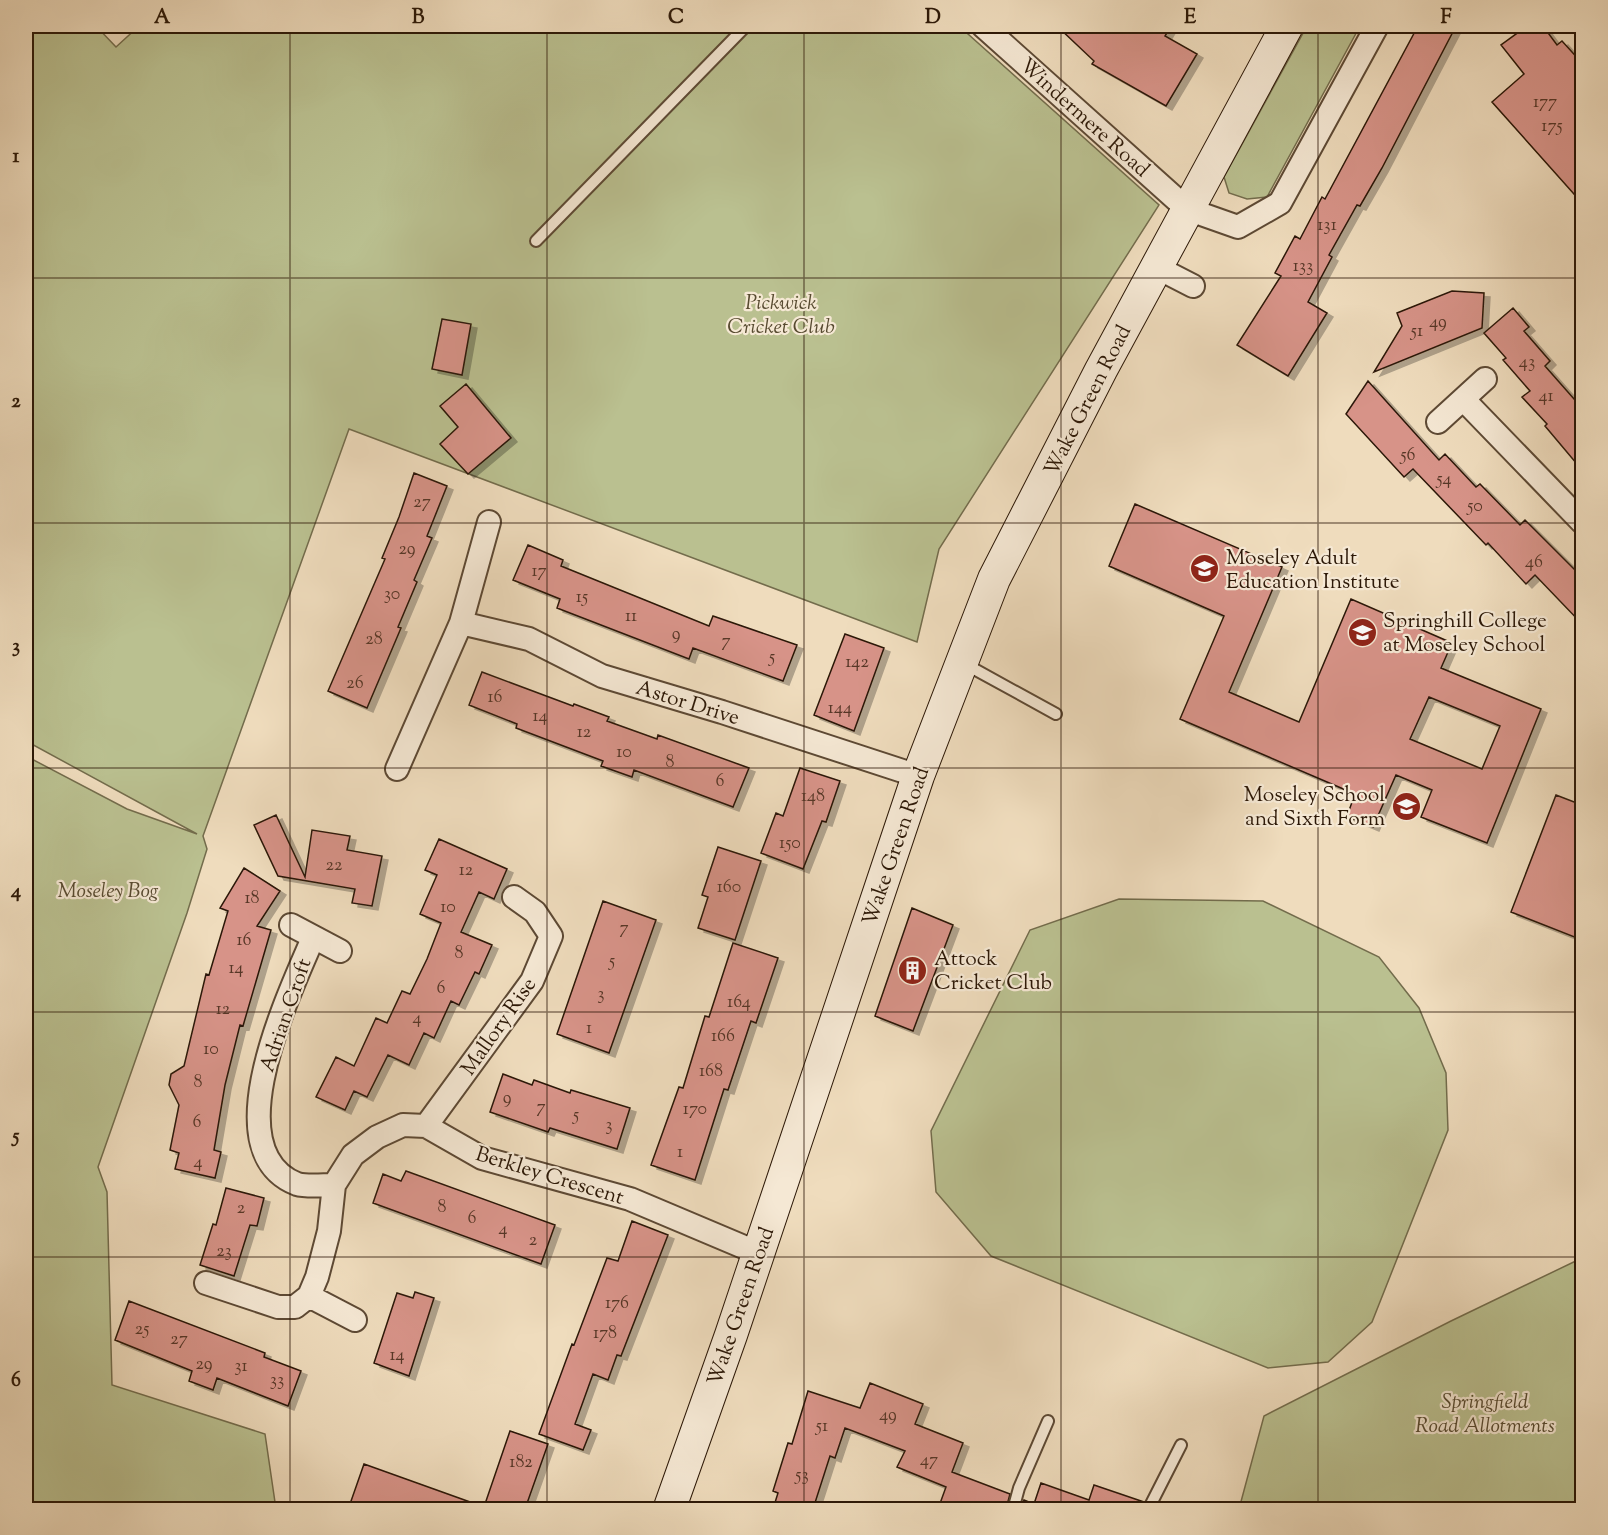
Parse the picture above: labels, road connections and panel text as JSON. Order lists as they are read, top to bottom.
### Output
{
  "streets": {
    "street": [
      "Windermere Road",
      "Wake Green Road",
      "Astor Drive",
      "Adrian Croft",
      "Mallory Rise",
      "Berkley Crescent"
    ]
  },
  "crossings": [
    ["Windermere Road", "Wake Green Road"],
    ["Wake Green Road", "Astor Drive"],
    ["Wake Green Road", "Berkley Crescent"],
    ["Mallory Rise", "Berkley Crescent"]
  ],
  "parks": ["Pickwick Cricket Club", "Moseley Bog", "Springfield Road Allotments"],
  "places": {
    "school or university": ["Moseley Adult Education Institute", "Springhill College at Moseley School", "Moseley School and Sixth Form"],
    "building": ["Attock Cricket Club"]
  },
  "house_numbers": [
    "177",
    "175",
    "131",
    "133",
    "49",
    "51",
    "43",
    "41",
    "56",
    "54",
    "27",
    "50",
    "29",
    "46",
    "17",
    "30",
    "15",
    "11",
    "9",
    "28",
    "7",
    "5",
    "142",
    "26",
    "16",
    "144",
    "14",
    "12",
    "10",
    "8",
    "6",
    "148",
    "150",
    "22",
    "12",
    "160",
    "18",
    "10",
    "7",
    "16",
    "8",
    "5",
    "14",
    "6",
    "3",
    "164",
    "12",
    "4",
    "1",
    "166",
    "10",
    "168",
    "8",
    "9",
    "7",
    "170",
    "5",
    "6",
    "3",
    "1",
    "4",
    "8",
    "2",
    "6",
    "4",
    "2",
    "23",
    "176",
    "25",
    "178",
    "27",
    "14",
    "29",
    "31",
    "33",
    "49",
    "51",
    "47",
    "182",
    "53"
  ],
  "grid": {
    "columns": [
      "A",
      "B",
      "C",
      "D",
      "E",
      "F"
    ],
    "rows": [
      "1",
      "2",
      "3",
      "4",
      "5",
      "6"
    ]
  }
}
